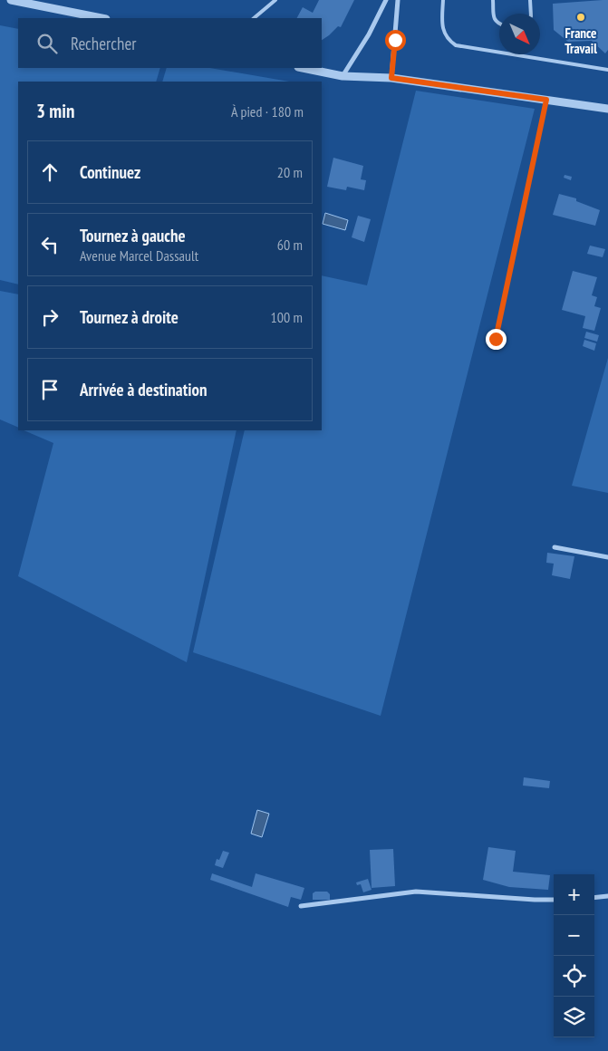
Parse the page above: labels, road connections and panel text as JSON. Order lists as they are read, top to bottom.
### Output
{
  "places": ["France Travail"],
  "north": "bottom right",
  "page": {
    "search": "Rechercher",
    "heading": ["3 min", "À pied · 180 m"],
    "list": [
      ["Continuez", "20 m"],
      ["Tournez à gauche", "Avenue Marcel Dassault", "60 m"],
      ["Tournez à droite", "100 m"],
      "Arrivée à destination"
    ],
    "map_buttons": ["+", "−"]
  }
}
